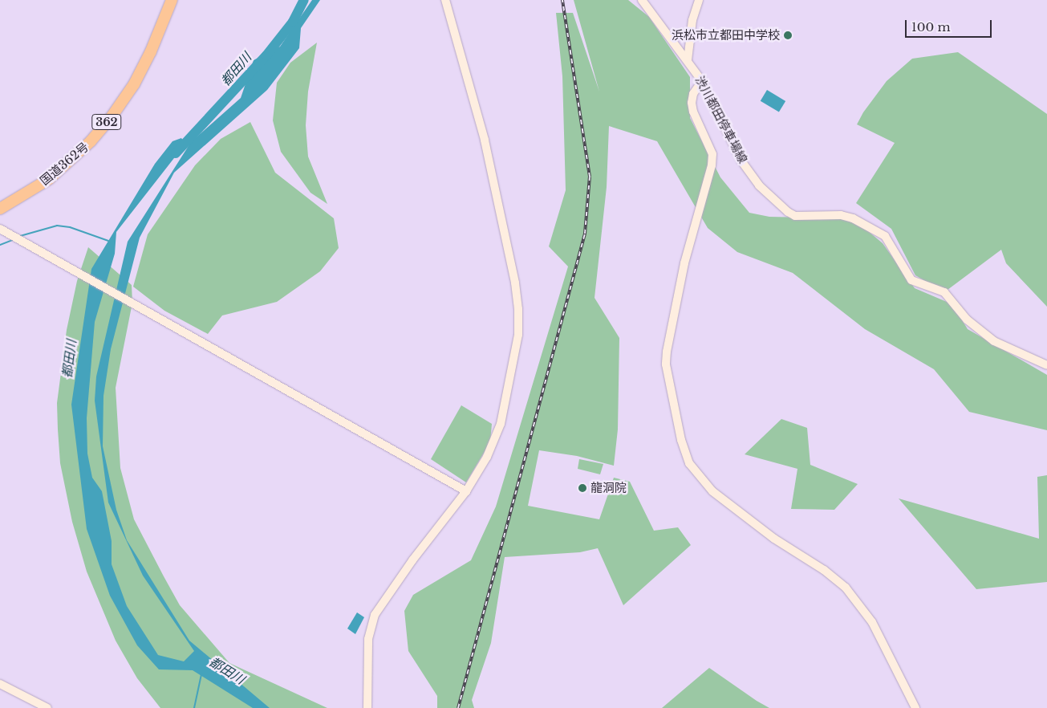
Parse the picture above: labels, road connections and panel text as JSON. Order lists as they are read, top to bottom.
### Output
{
  "streets": {
    "highway": ["362", "国道362号"],
    "street": ["渋川都田停車場線"]
  },
  "water": ["都田川"],
  "places": ["浜松市立都田中学校", "龍洞院"],
  "scale_bar": "100 m"
}
